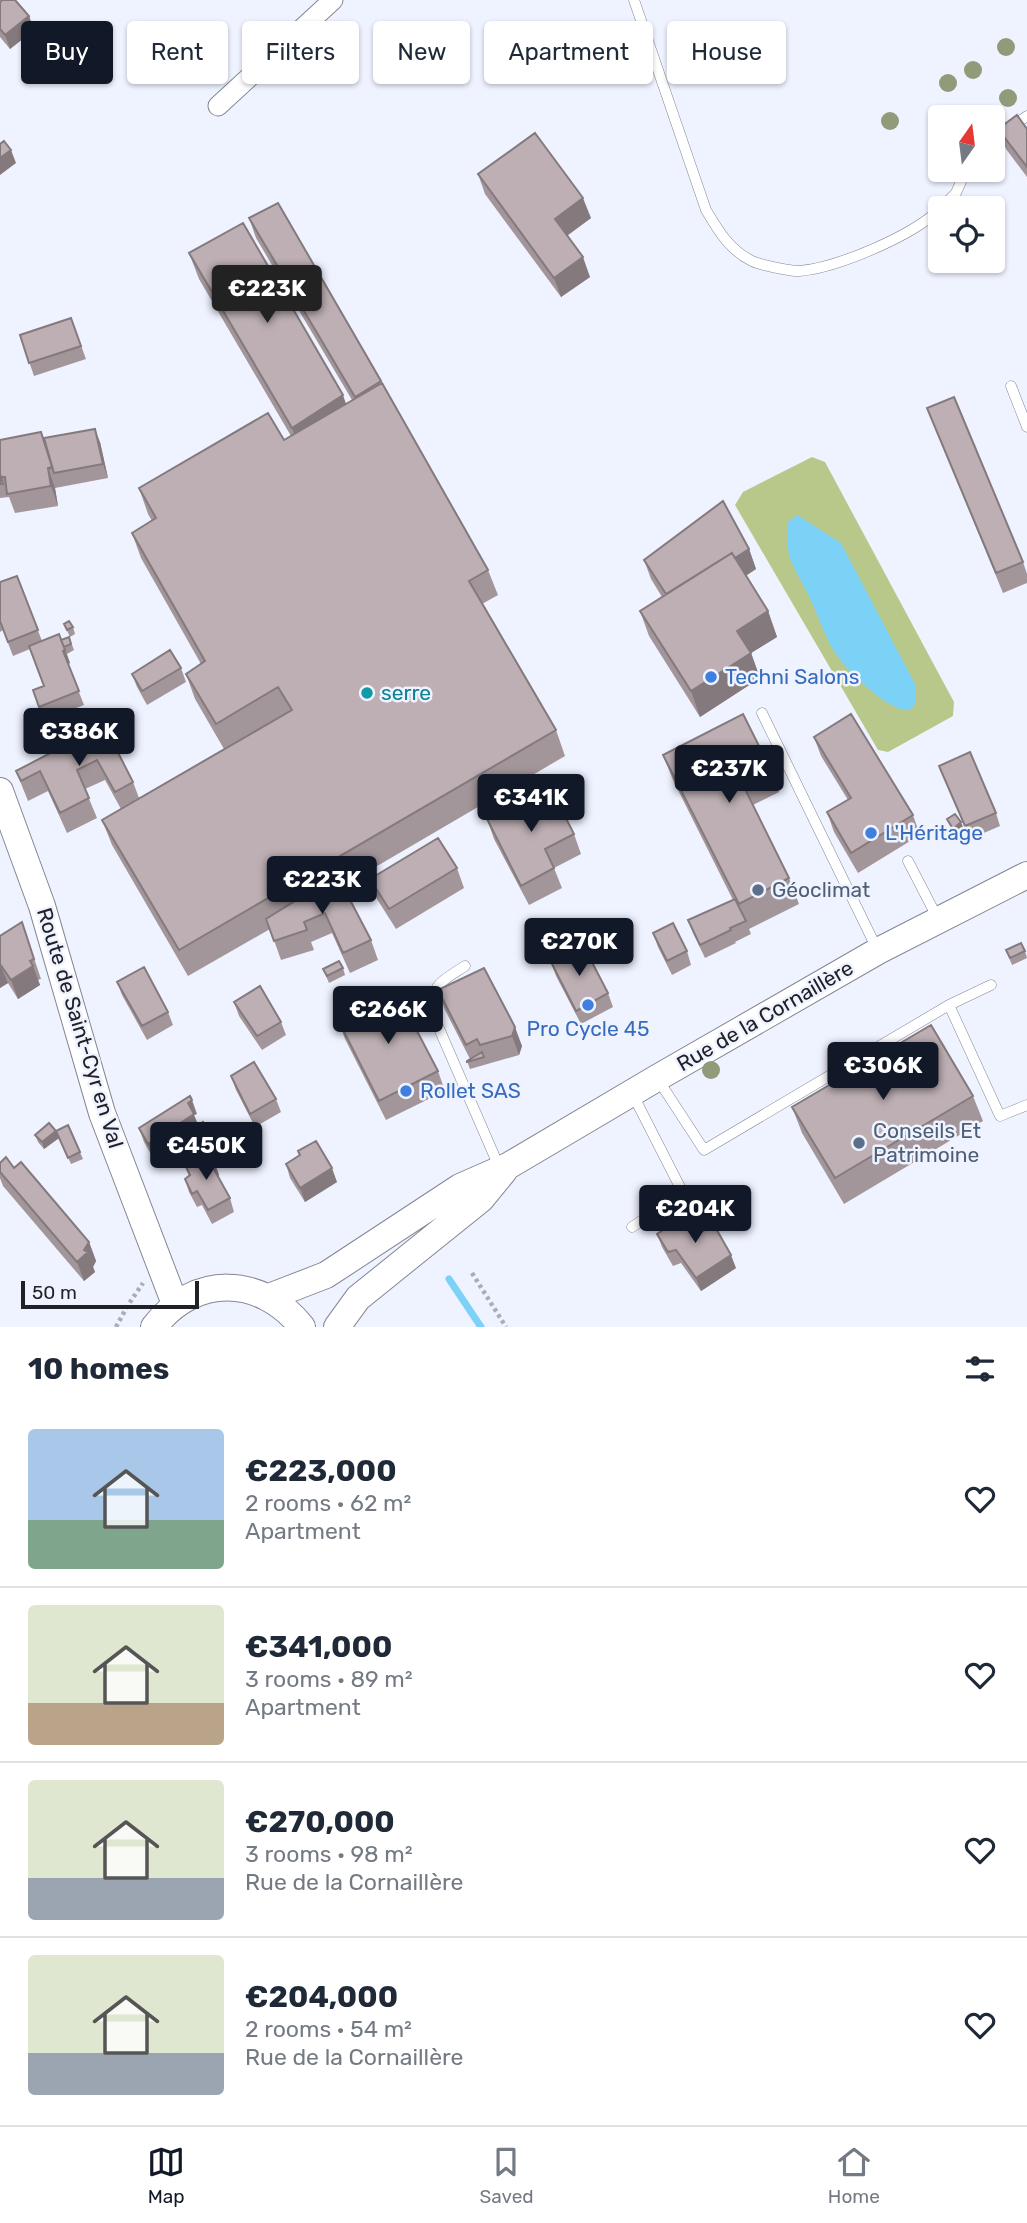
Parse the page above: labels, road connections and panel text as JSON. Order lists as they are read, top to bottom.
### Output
{
  "streets": {
    "main road": ["Rue de la Cornaillère", "Route de Saint-Cyr en Val"]
  },
  "places": [
    "Techni Salons",
    "serre",
    "L'Héritage",
    "Géoclimat",
    "Pro Cycle 45",
    "Rollet SAS",
    "Conseils Et Patrimoine"
  ],
  "scale_bar": "50 m",
  "north": "top",
  "page": {
    "chip": [
      "Buy",
      "Rent",
      "Filters",
      "New",
      "Apartment",
      "House"
    ],
    "price": [
      "€223K",
      "€386K",
      "€237K",
      "€341K",
      "€223K",
      "€270K",
      "€266K",
      "€306K",
      "€450K",
      "€204K"
    ],
    "scale": "50 m",
    "heading": "10 homes",
    "list": [
      {
        "name": "€223,000",
        "note": "2 rooms · 62 m² · Apartment"
      },
      {
        "name": "€341,000",
        "note": "3 rooms · 89 m² · Apartment"
      },
      {
        "name": "€270,000",
        "note": "3 rooms · 98 m² · Rue de la Cornaillère"
      },
      {
        "name": "€204,000",
        "note": "2 rooms · 54 m² · Rue de la Cornaillère"
      }
    ],
    "tabs": ["Map", "Saved", "Home"]
  }
}
